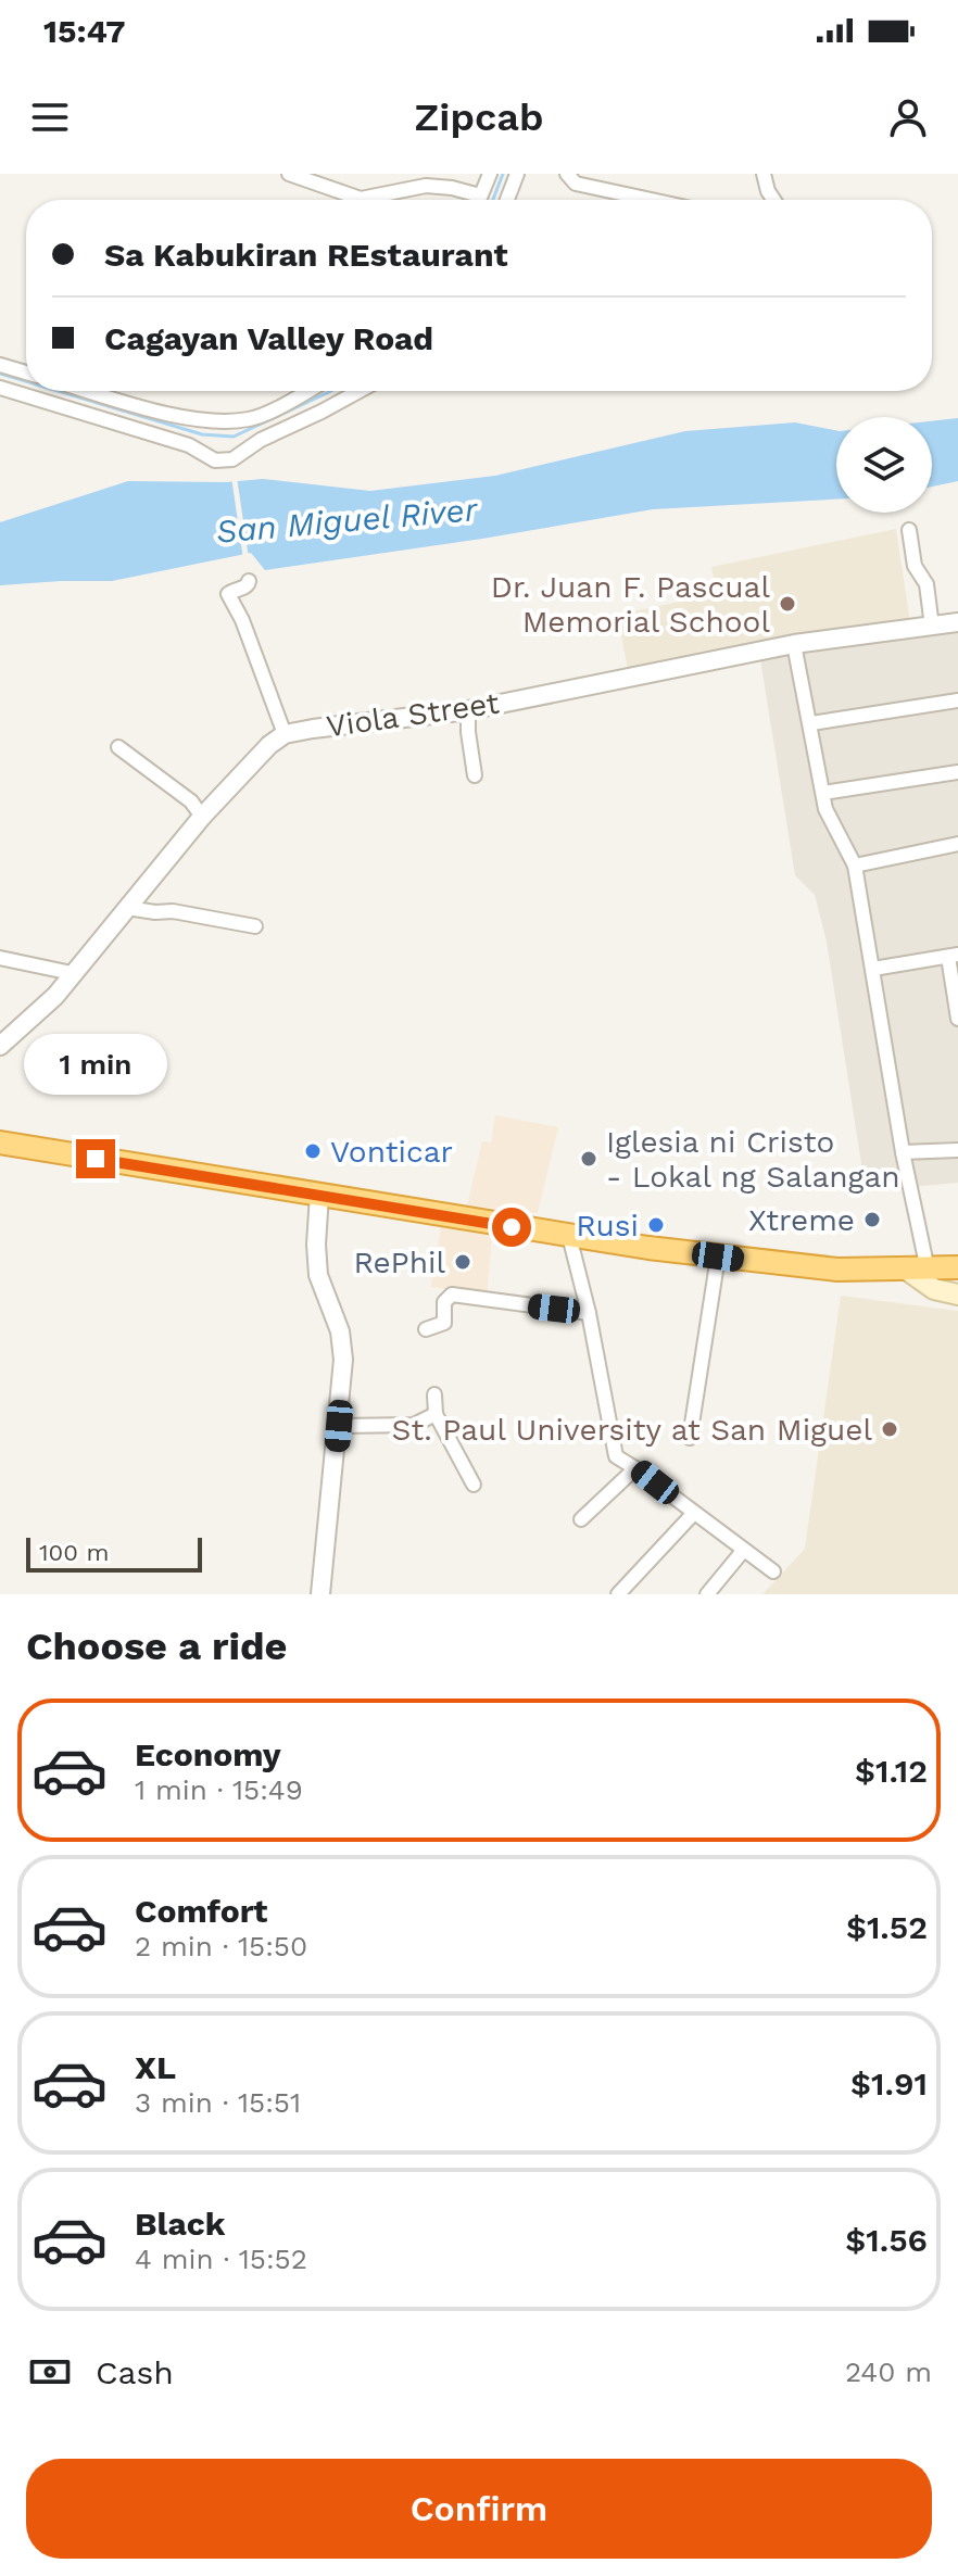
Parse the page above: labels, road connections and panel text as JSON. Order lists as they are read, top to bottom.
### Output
{
  "streets": {
    "street": ["Viola Street"]
  },
  "water": ["San Miguel River"],
  "places": [
    "Dr. Juan F. Pascual Memorial School",
    "Vonticar",
    "Iglesia ni Cristo - Lokal ng Salangan",
    "Xtreme",
    "Rusi",
    "RePhil",
    "St. Paul University at San Miguel"
  ],
  "scale_bar": "100 m",
  "page": {
    "status": "15:47",
    "header": "Zipcab",
    "banner": ["Sa Kabukiran REstaurant", "Cagayan Valley Road"],
    "bubble": "1 min",
    "scale": "100 m",
    "heading": "Choose a ride",
    "list": [
      {
        "name": "Economy",
        "note": "1 min · 15:49",
        "value": "$1.12"
      },
      {
        "name": "Comfort",
        "note": "2 min · 15:50",
        "value": "$1.52"
      },
      {
        "name": "XL",
        "note": "3 min · 15:51",
        "value": "$1.91"
      },
      {
        "name": "Black",
        "note": "4 min · 15:52",
        "value": "$1.56"
      }
    ],
    "pay": ["Cash", "240 m"],
    "buttons": "Confirm"
  }
}
